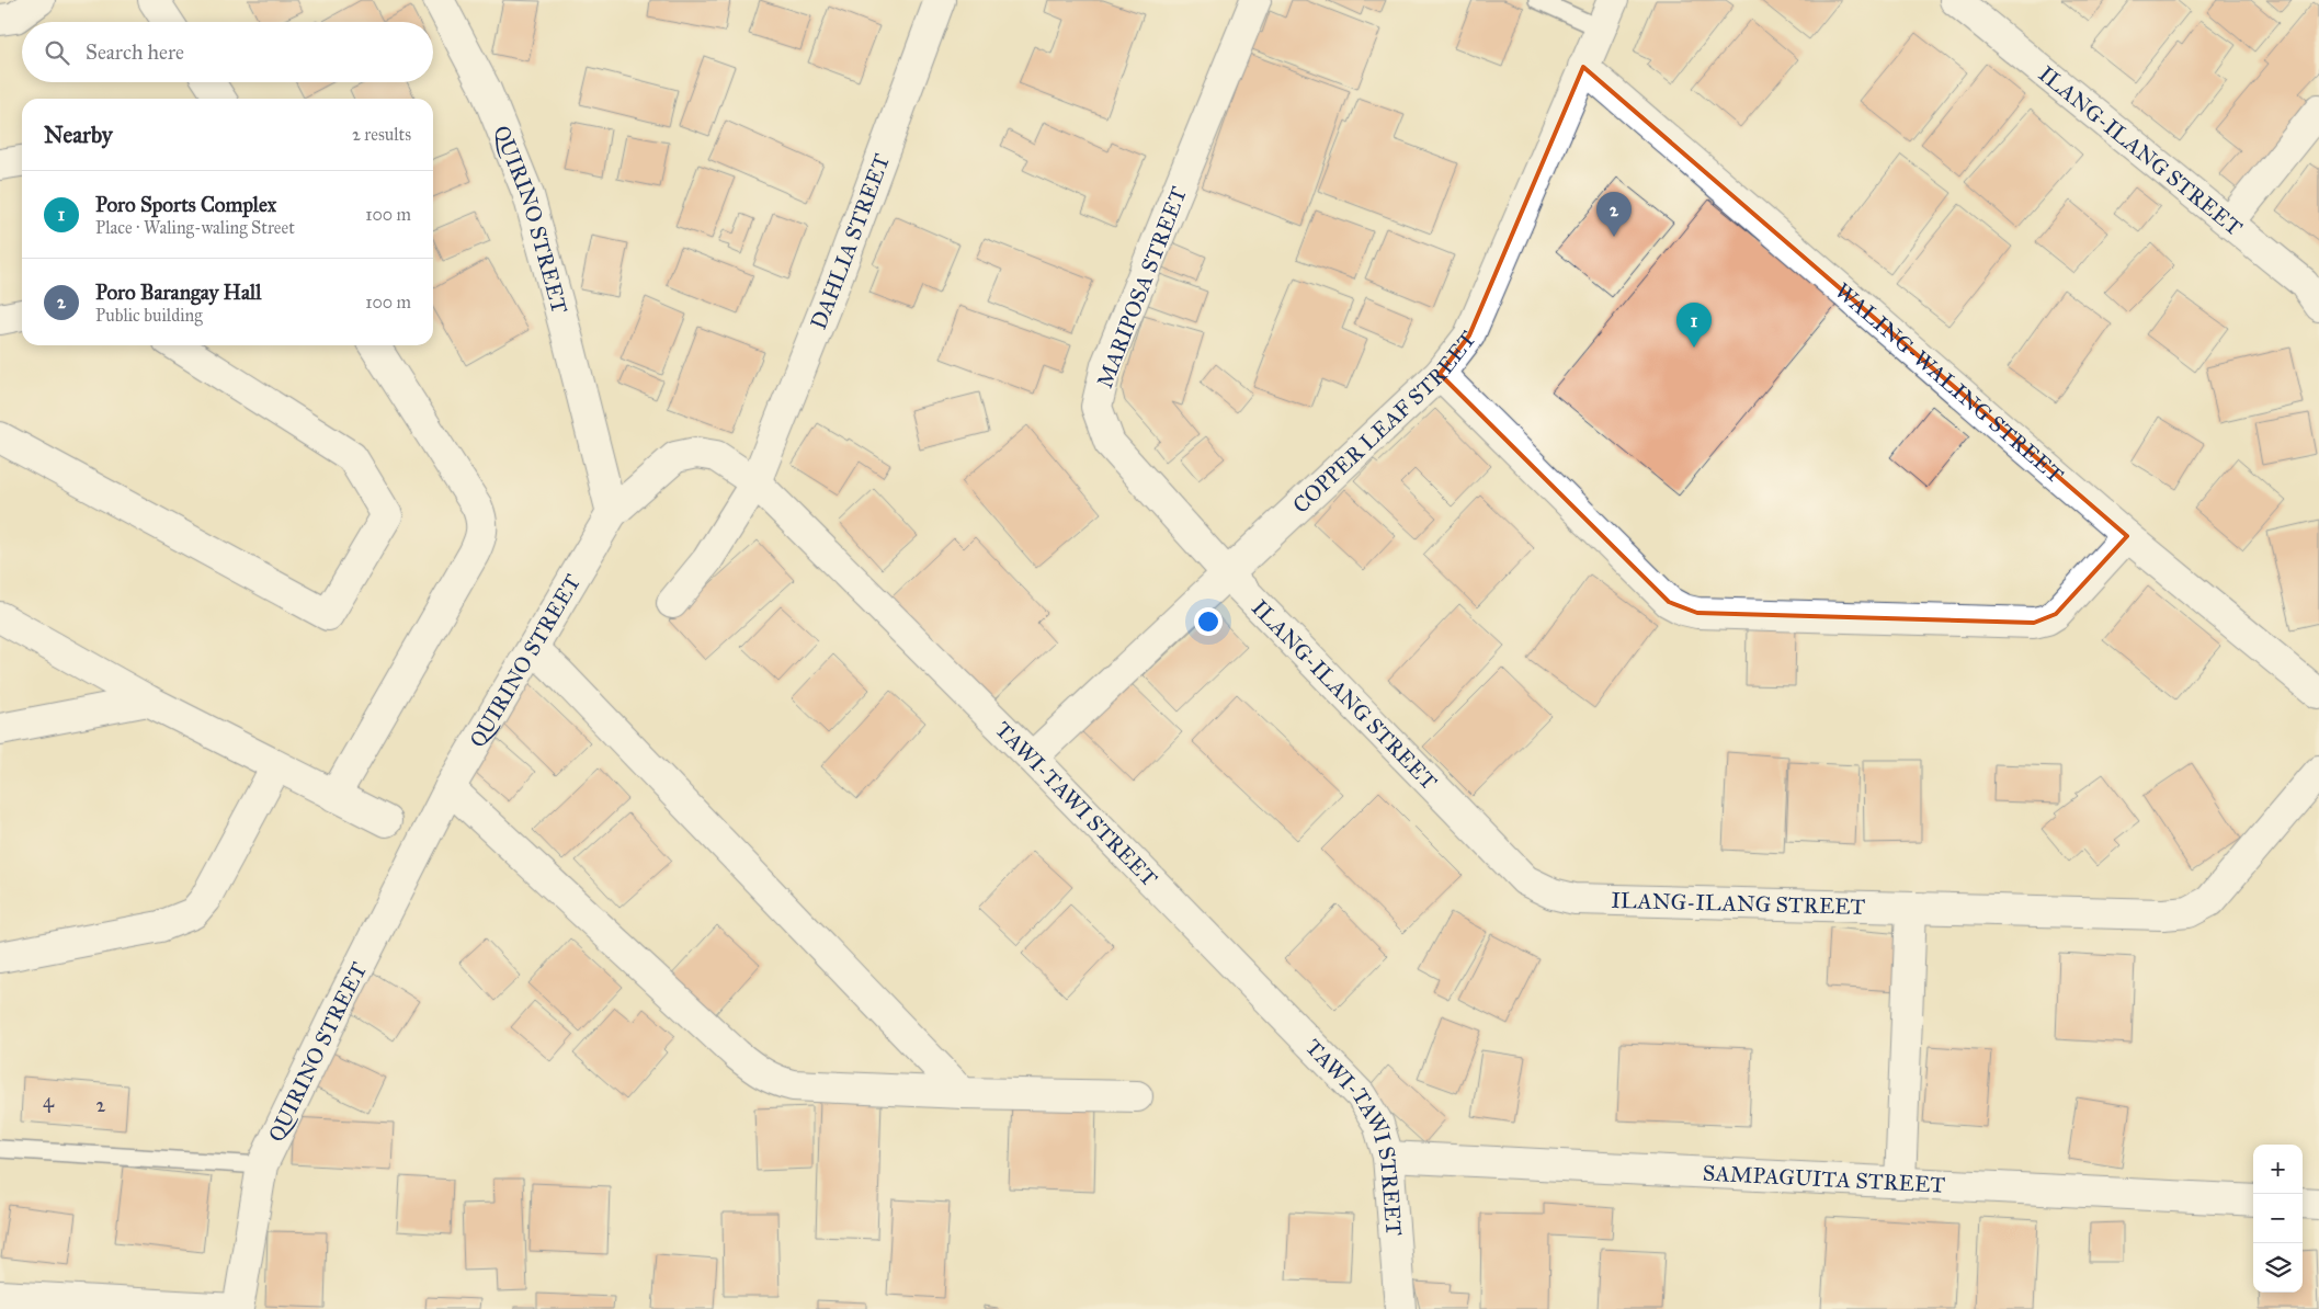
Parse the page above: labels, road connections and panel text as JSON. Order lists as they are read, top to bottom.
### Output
{
  "streets": {
    "street": [
      "ILANG-ILANG STREET",
      "QUIRINO STREET",
      "DAHLIA STREET",
      "MARIPOSA STREET",
      "WALING-WALING STREET",
      "COPPER LEAF STREET",
      "TAWI-TAWI STREET",
      "SAMPAGUITA STREET"
    ]
  },
  "crossings": [
    ["ILANG-ILANG STREET", "MARIPOSA STREET"],
    ["ILANG-ILANG STREET", "COPPER LEAF STREET"],
    ["QUIRINO STREET", "TAWI-TAWI STREET"],
    ["DAHLIA STREET", "TAWI-TAWI STREET"],
    ["MARIPOSA STREET", "COPPER LEAF STREET"],
    ["WALING-WALING STREET", "COPPER LEAF STREET"],
    ["COPPER LEAF STREET", "TAWI-TAWI STREET"],
    ["TAWI-TAWI STREET", "SAMPAGUITA STREET"]
  ],
  "house_numbers": ["4", "2"],
  "page": {
    "search": "Search here",
    "heading": ["Nearby", "2 results"],
    "list": [
      {
        "mark": "1",
        "name": "Poro Sports Complex",
        "note": "Place · Waling-waling Street",
        "value": "100 m"
      },
      {
        "mark": "2",
        "name": "Poro Barangay Hall",
        "note": "Public building",
        "value": "100 m"
      }
    ],
    "pins": ["2", "1"],
    "map_buttons": ["+", "−"]
  }
}
